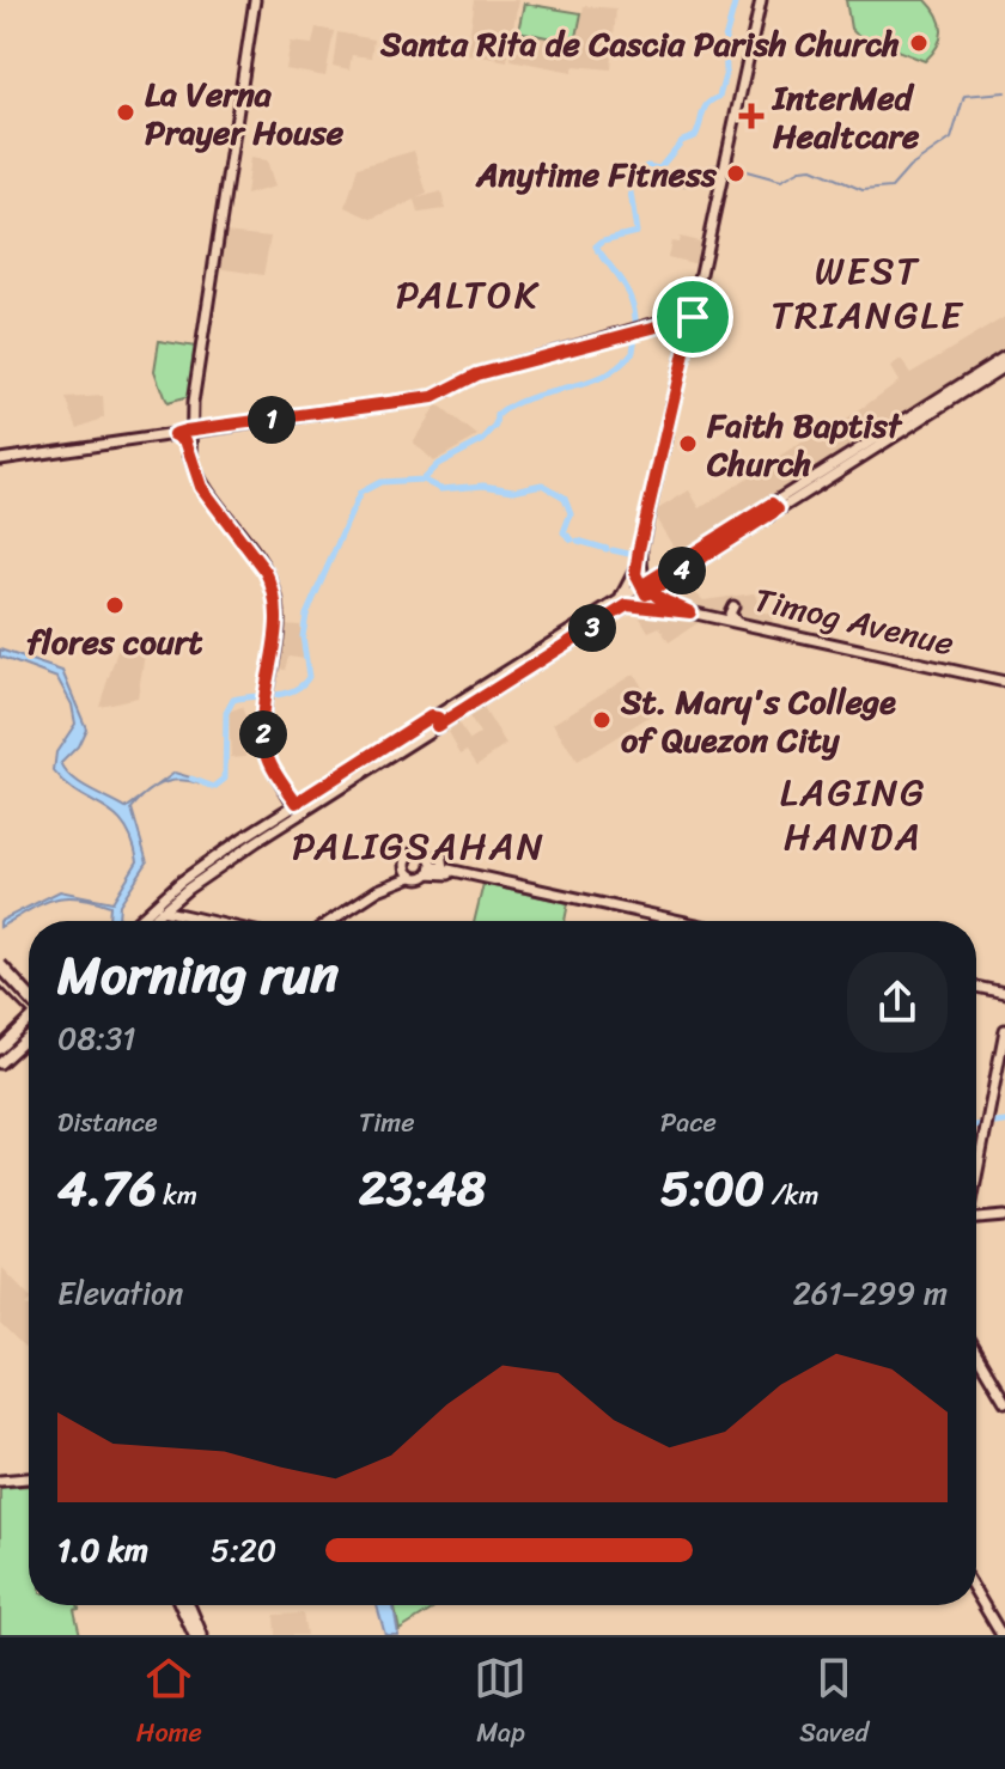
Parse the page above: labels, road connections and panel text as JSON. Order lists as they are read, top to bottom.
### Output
{
  "streets": {
    "main road": ["Timog Avenue"]
  },
  "districts": [
    "WEST TRIANGLE",
    "PALTOK",
    "LAGING HANDA",
    "PALIGSAHAN"
  ],
  "places": {
    "other": [
      "Santa Rita de Cascia Parish Church",
      "La Verna Prayer House",
      "Anytime Fitness",
      "Faith Baptist Church",
      "flores court",
      "St. Mary's College of Quezon City"
    ],
    "health": ["InterMed Healtcare"]
  },
  "page": {
    "pins": [
      "1",
      "4",
      "3",
      "2"
    ],
    "heading": ["Morning run", "08:31"],
    "stats": [
      ["Distance", "4.76 km"],
      ["Time", "23:48"],
      ["Pace", "5:00 /km"]
    ],
    "chart": ["Elevation", "261–299 m"],
    "list": [
      {
        "name": "1.0 km",
        "note": "5:20"
      }
    ],
    "tabs": ["Home", "Map", "Saved"]
  }
}
